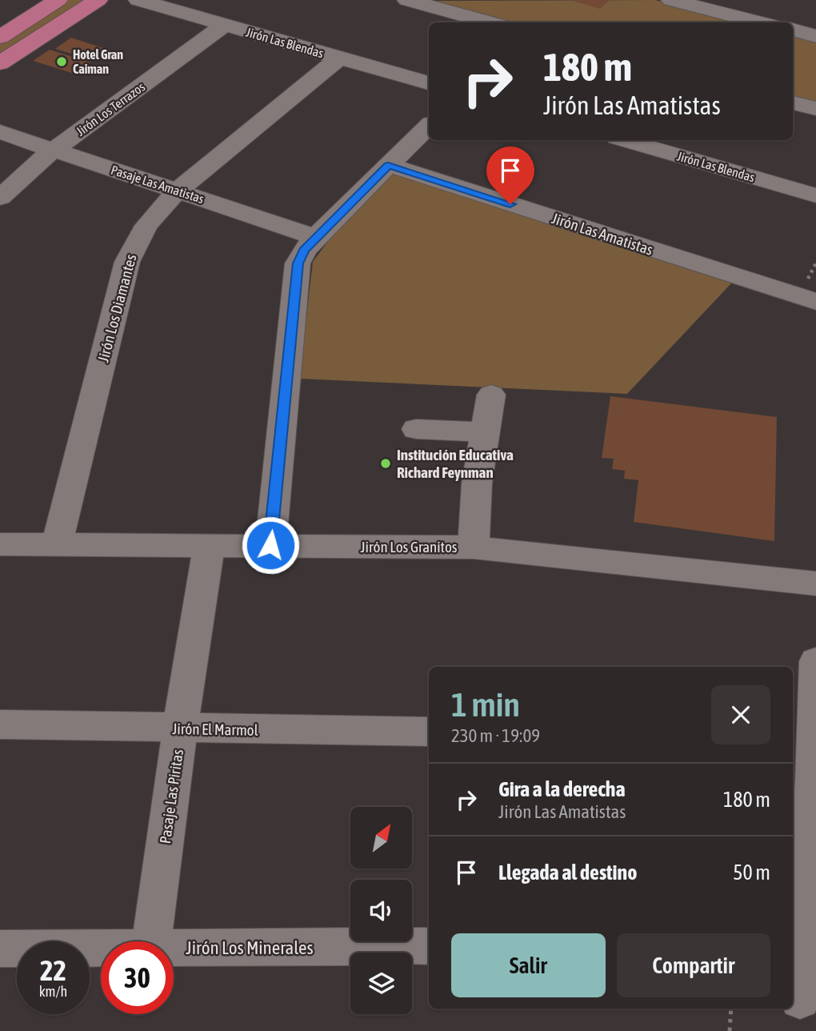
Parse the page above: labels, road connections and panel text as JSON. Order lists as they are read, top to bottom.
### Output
{
  "streets": {
    "street": [
      "Jirón Las Blendas",
      "Jirón Los Terrazos",
      "Pasaje Las Amatistas",
      "Jirón Las Amatistas",
      "Jirón Los Diamantes",
      "Jirón Los Granitos",
      "Jirón El Marmol",
      "Pasaje Las Piritas",
      "Jirón Los Minerales"
    ]
  },
  "crossings": [
    ["Jirón Las Blendas", "Jirón Los Terrazos"],
    ["Jirón Las Blendas", "Jirón Los Diamantes"],
    ["Jirón Los Terrazos", "Pasaje Las Amatistas"],
    ["Pasaje Las Amatistas", "Jirón Los Diamantes"],
    ["Jirón Los Diamantes", "Jirón Los Granitos"],
    ["Jirón Los Granitos", "Pasaje Las Piritas"],
    ["Jirón El Marmol", "Pasaje Las Piritas"]
  ],
  "places": ["Hotel Gran Caiman", "Institución Educativa Richard Feynman"],
  "north": "top right",
  "page": {
    "turn": ["180 m", "Jirón Las Amatistas"],
    "heading": ["1 min", "230 m · 19:09"],
    "list": [
      {
        "name": "Gira a la derecha",
        "note": "Jirón Las Amatistas",
        "value": "180 m"
      },
      {
        "name": "Llegada al destino",
        "value": "50 m"
      }
    ],
    "buttons": ["Salir", "Compartir"],
    "speed": "22 km/h",
    "limit": "30"
  }
}
